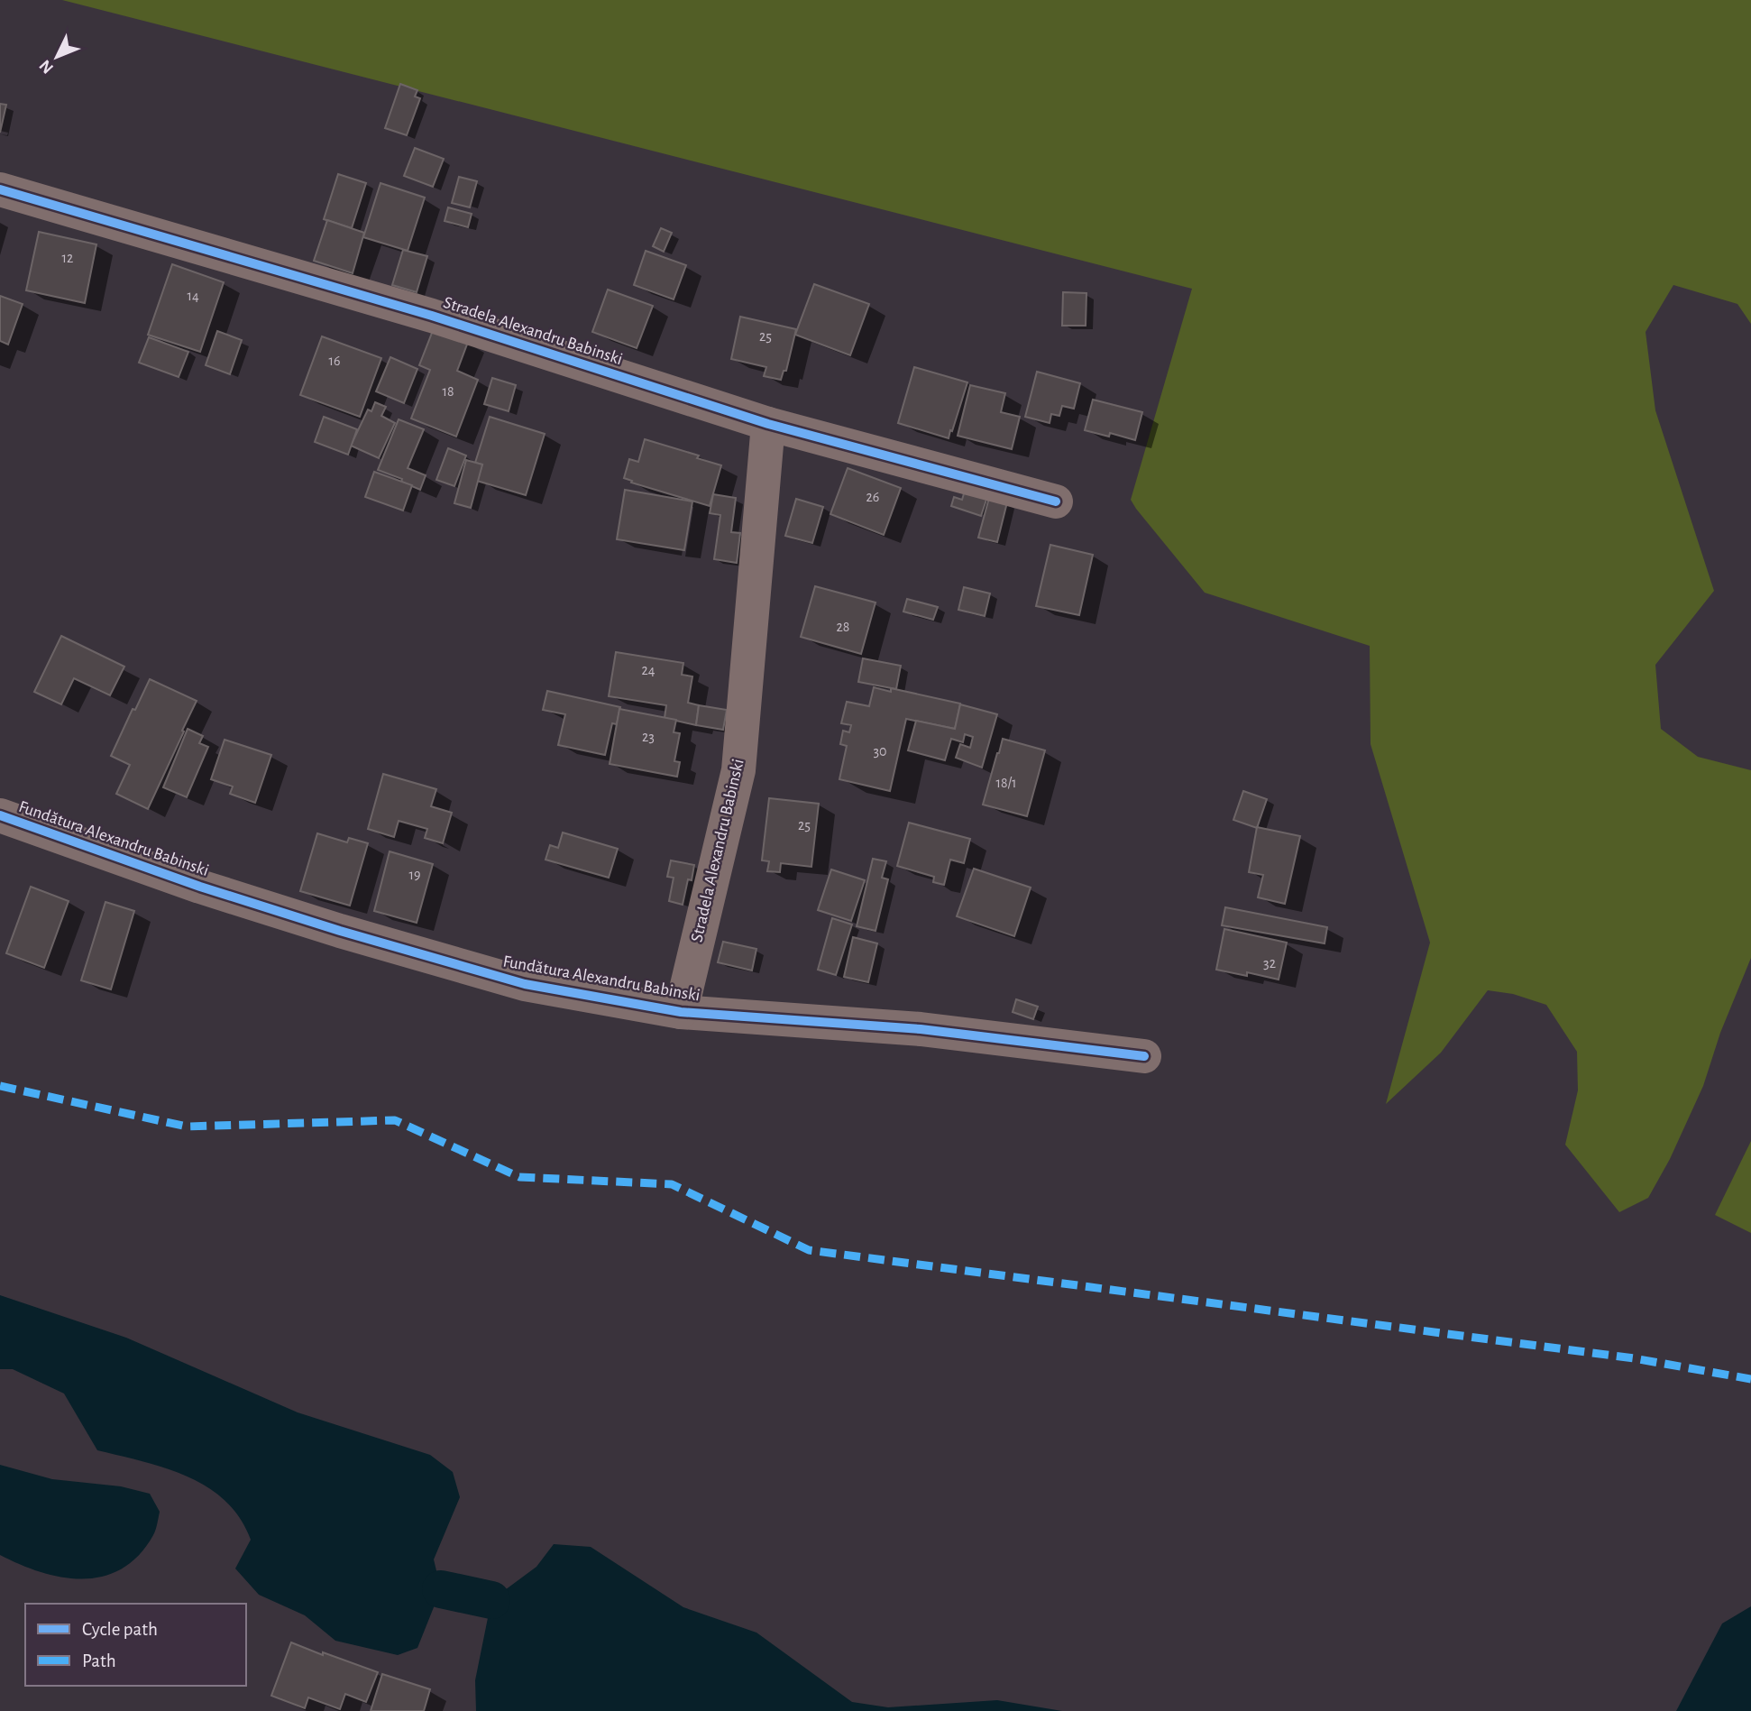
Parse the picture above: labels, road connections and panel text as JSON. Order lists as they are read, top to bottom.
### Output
{
  "streets": {
    "street": ["Stradela Alexandru Babinski", "Fundătura Alexandru Babinski"]
  },
  "crossings": [
    ["Stradela Alexandru Babinski", "Fundătura Alexandru Babinski"]
  ],
  "house_numbers": [
    "12",
    "14",
    "25",
    "16",
    "18",
    "26",
    "28",
    "24",
    "23",
    "30",
    "18/1",
    "25",
    "19",
    "32"
  ],
  "legend": ["Cycle path", "Path"],
  "north": "bottom left"
}
